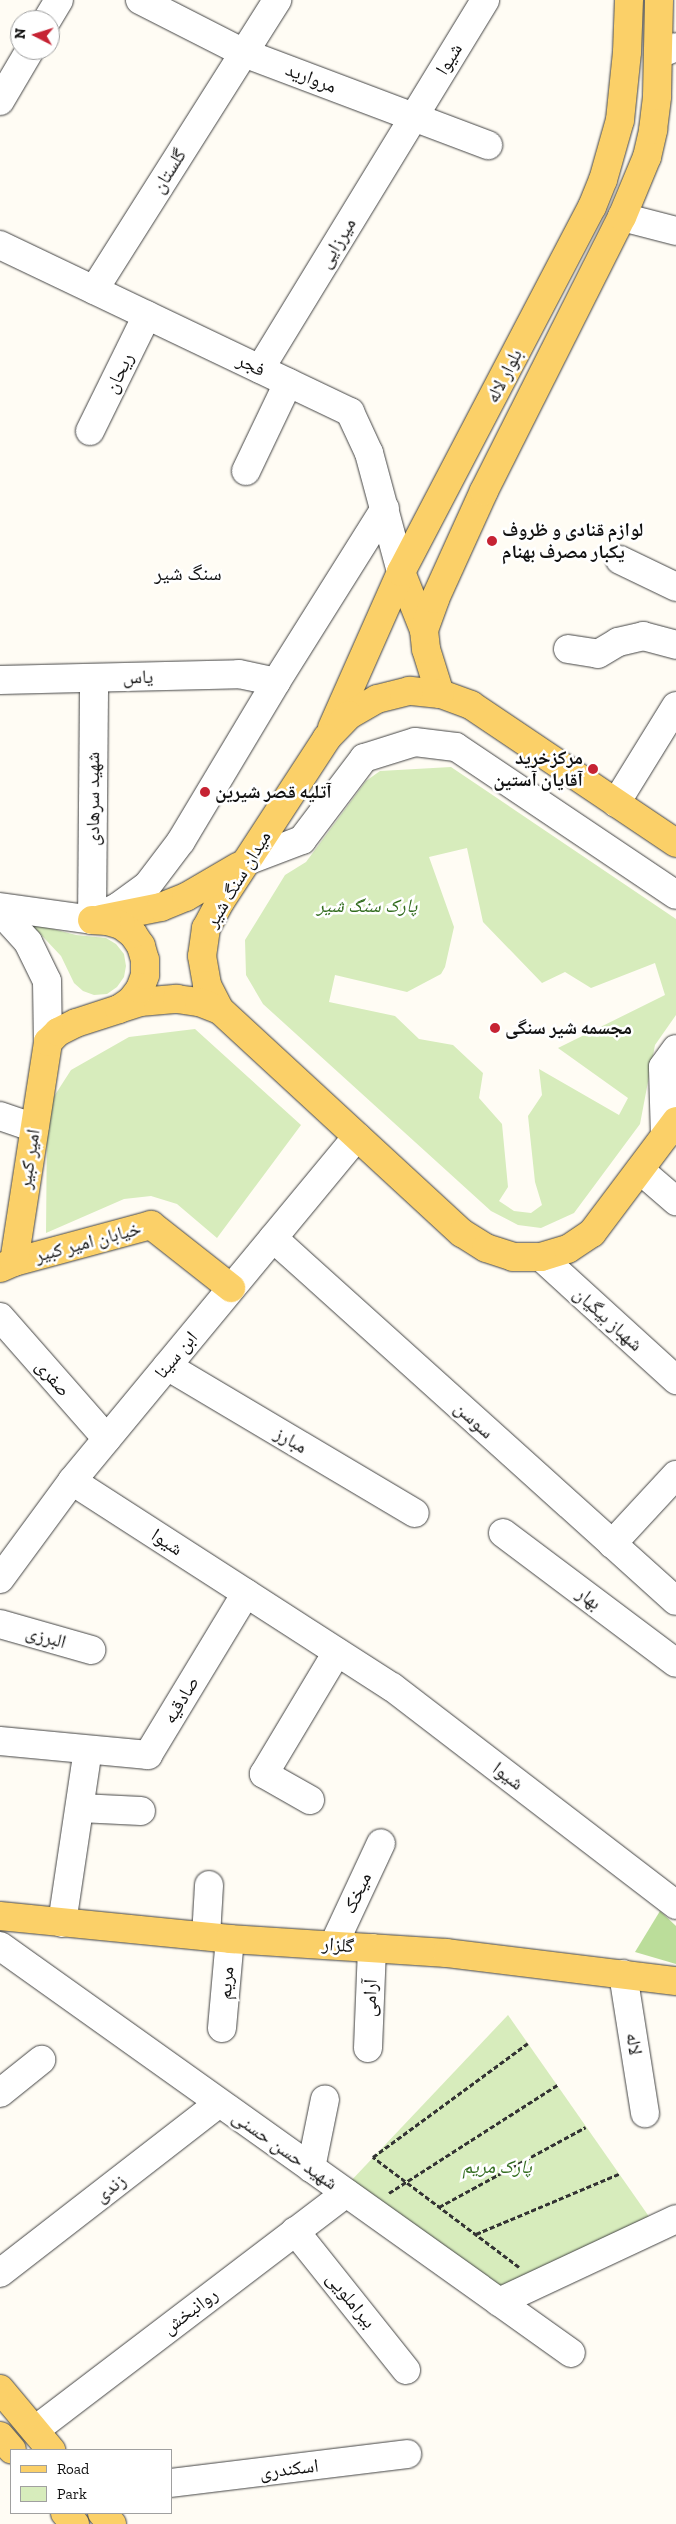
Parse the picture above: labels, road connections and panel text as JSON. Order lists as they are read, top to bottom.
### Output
{
  "streets": {
    "main road": [
      "بلوار لاله",
      "میدان سنگ شیر",
      "امیر کبیر",
      "خیابان امیر کبیر",
      "گلزار"
    ],
    "street": [
      "شیوا",
      "مروارید",
      "گلستان",
      "میرزایی",
      "فجر",
      "ریحان",
      "یاس",
      "شهید سرهادی",
      "شهباز بیگیان",
      "ابن سینا",
      "صفری",
      "سوسن",
      "مبارز",
      "بهار",
      "البرزی",
      "صادقیه",
      "میخک",
      "مریم",
      "آرامی",
      "لاله",
      "شهید حسن حسنی",
      "زندی",
      "بیراملویی",
      "روانبخش",
      "اسکندری"
    ]
  },
  "crossings": [
    ["شیوا", "مروارید"],
    ["شیوا", "میرزایی"],
    ["شیوا", "ابن سینا"],
    ["شیوا", "صادقیه"],
    ["مروارید", "گلستان"],
    ["مروارید", "میرزایی"],
    ["گلستان", "فجر"],
    ["میرزایی", "فجر"],
    ["فجر", "ریحان"],
    ["فجر", "بلوار لاله"],
    ["بلوار لاله", "میدان سنگ شیر"],
    ["یاس", "شهید سرهادی"],
    ["میدان سنگ شیر", "شهباز بیگیان"],
    ["میدان سنگ شیر", "ابن سینا"],
    ["امیر کبیر", "خیابان امیر کبیر"],
    ["خیابان امیر کبیر", "ابن سینا"],
    ["ابن سینا", "صفری"],
    ["ابن سینا", "سوسن"],
    ["ابن سینا", "مبارز"],
    ["میخک", "گلزار"],
    ["گلزار", "مریم"],
    ["گلزار", "آرامی"],
    ["گلزار", "لاله"],
    ["شهید حسن حسنی", "زندی"],
    ["شهید حسن حسنی", "روانبخش"],
    ["بیراملویی", "روانبخش"]
  ],
  "districts": ["سنگ شیر"],
  "parks": ["پارک سنگ شیر", "پارک مریم"],
  "places": [
    "لوازم قنادی و ظروف یکبار مصرف بهنام",
    "مرکزخرید آقایان آستین",
    "آتلیه قصر شیرین",
    "مجسمه شیر سنگی"
  ],
  "legend": ["Road", "Park"],
  "north": "left"
}
